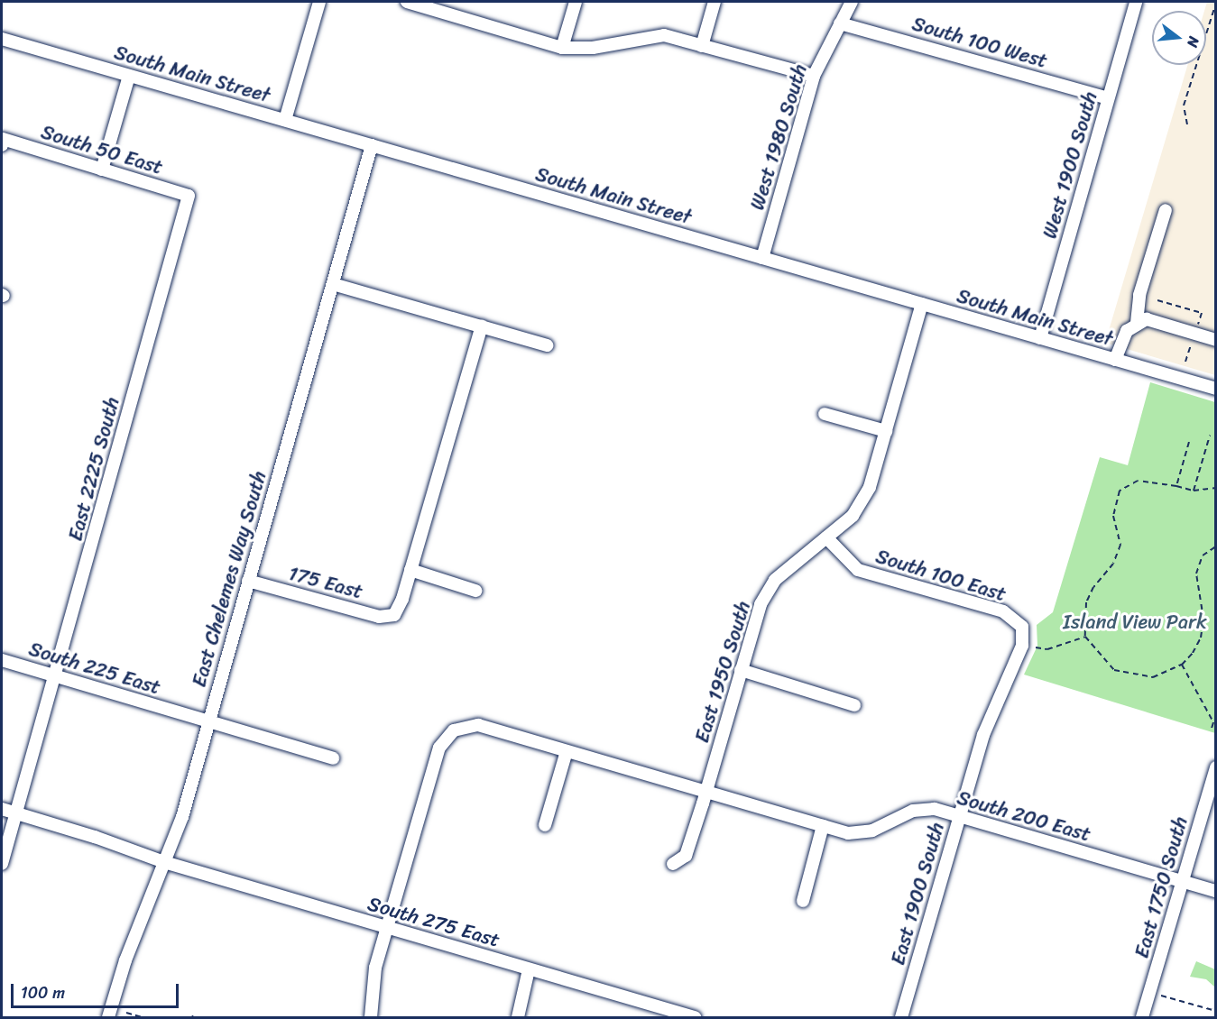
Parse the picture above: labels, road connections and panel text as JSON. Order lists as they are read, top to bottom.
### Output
{
  "streets": {
    "street": [
      "South 100 West",
      "South Main Street",
      "West 1980 South",
      "South 50 East",
      "West 1900 South",
      "East 2225 South",
      "South 100 East",
      "East Chelemes Way South",
      "175 East",
      "South 225 East",
      "East 1950 South",
      "South 200 East",
      "East 1750 South",
      "East 1900 South",
      "South 275 East"
    ]
  },
  "crossings": [
    ["South 100 West", "West 1980 South"],
    ["South 100 West", "West 1900 South"],
    ["South Main Street", "West 1980 South"],
    ["South Main Street", "West 1900 South"],
    ["South Main Street", "East Chelemes Way South"],
    ["South Main Street", "East 1950 South"],
    ["South 50 East", "East 2225 South"],
    ["East 2225 South", "South 225 East"],
    ["East 2225 South", "South 275 East"],
    ["South 100 East", "East 1950 South"],
    ["South 100 East", "East 1900 South"],
    ["East Chelemes Way South", "175 East"],
    ["East Chelemes Way South", "South 225 East"],
    ["East Chelemes Way South", "South 275 East"],
    ["East 1950 South", "South 200 East"],
    ["South 200 East", "East 1750 South"],
    ["South 200 East", "East 1900 South"],
    ["South 200 East", "South 275 East"]
  ],
  "parks": ["Island View Park"],
  "scale_bar": "100 m",
  "north": "right"
}
